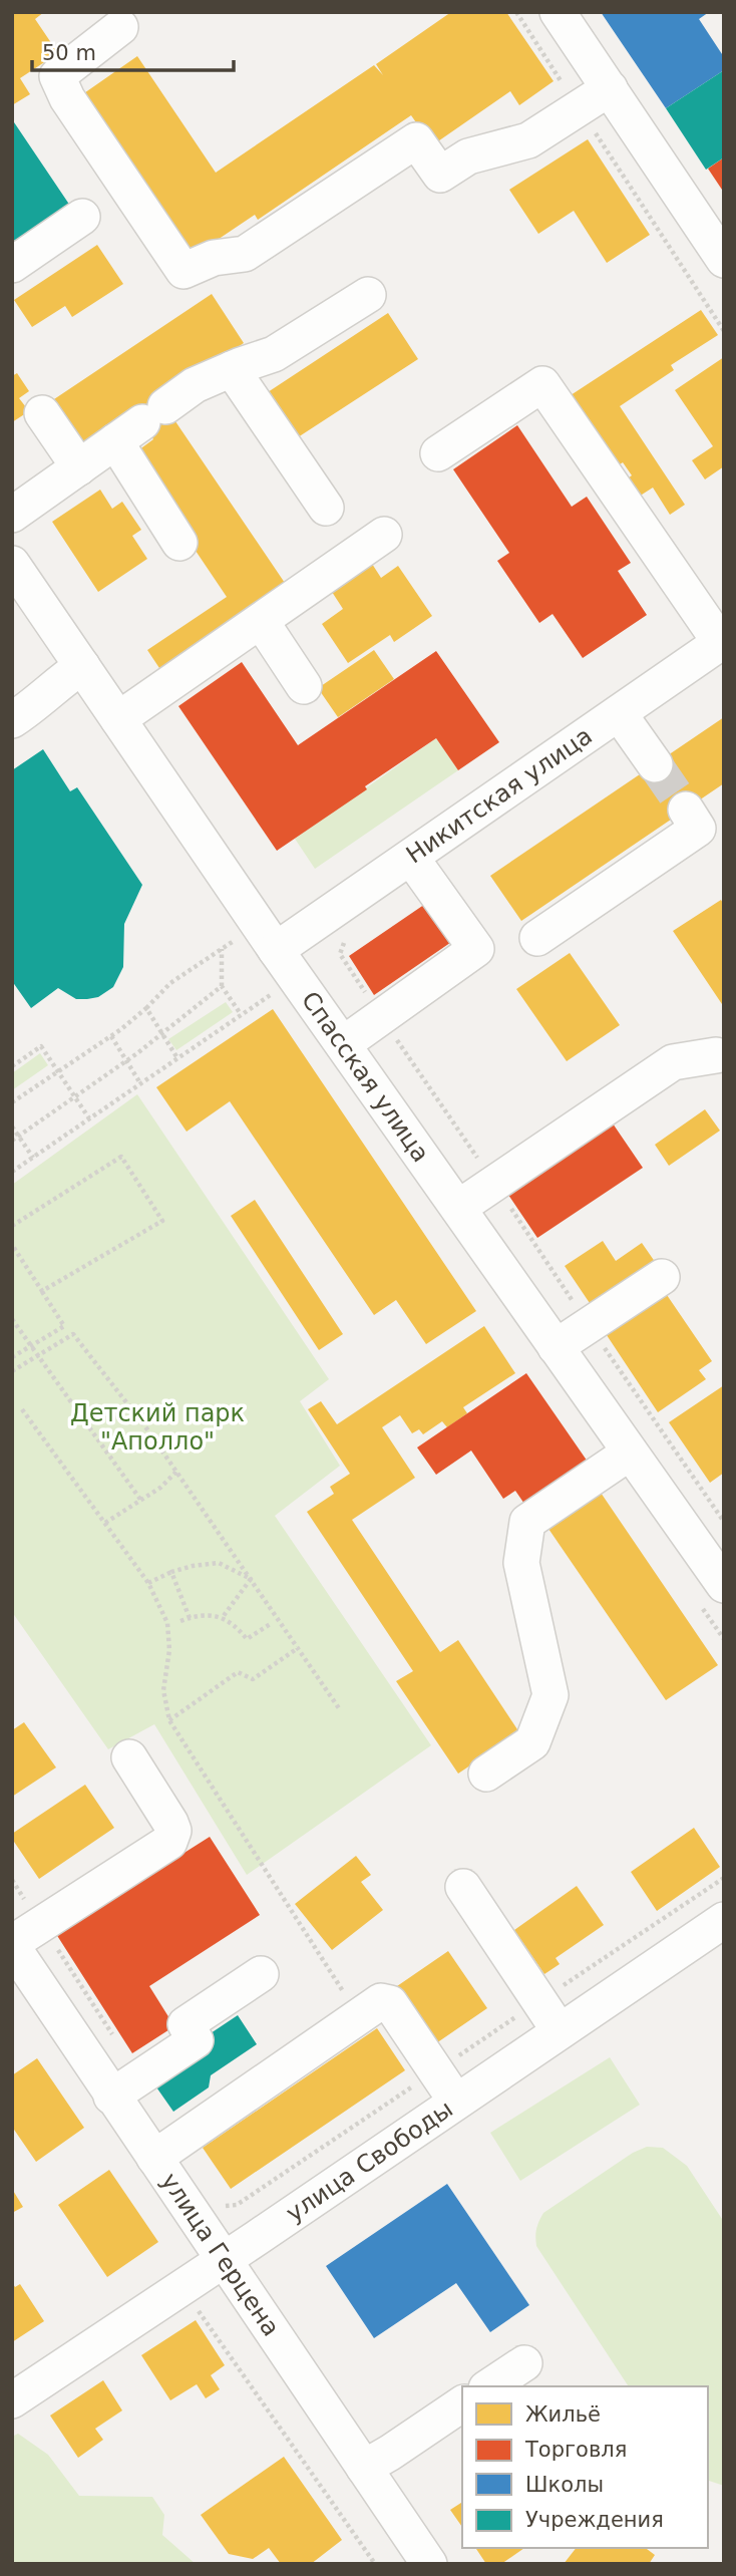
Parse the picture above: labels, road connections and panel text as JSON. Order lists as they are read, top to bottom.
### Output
{
  "streets": {
    "street": [
      "Никитская улица",
      "Спасская улица",
      "улица Свободы",
      "улица Герцена"
    ]
  },
  "crossings": [
    ["Никитская улица", "Спасская улица"],
    ["улица Свободы", "улица Герцена"]
  ],
  "parks": ["Детский парк \"Аполло\""],
  "legend": [
    "Жильё",
    "Торговля",
    "Школы",
    "Учреждения"
  ],
  "scale_bar": "50 m"
}
